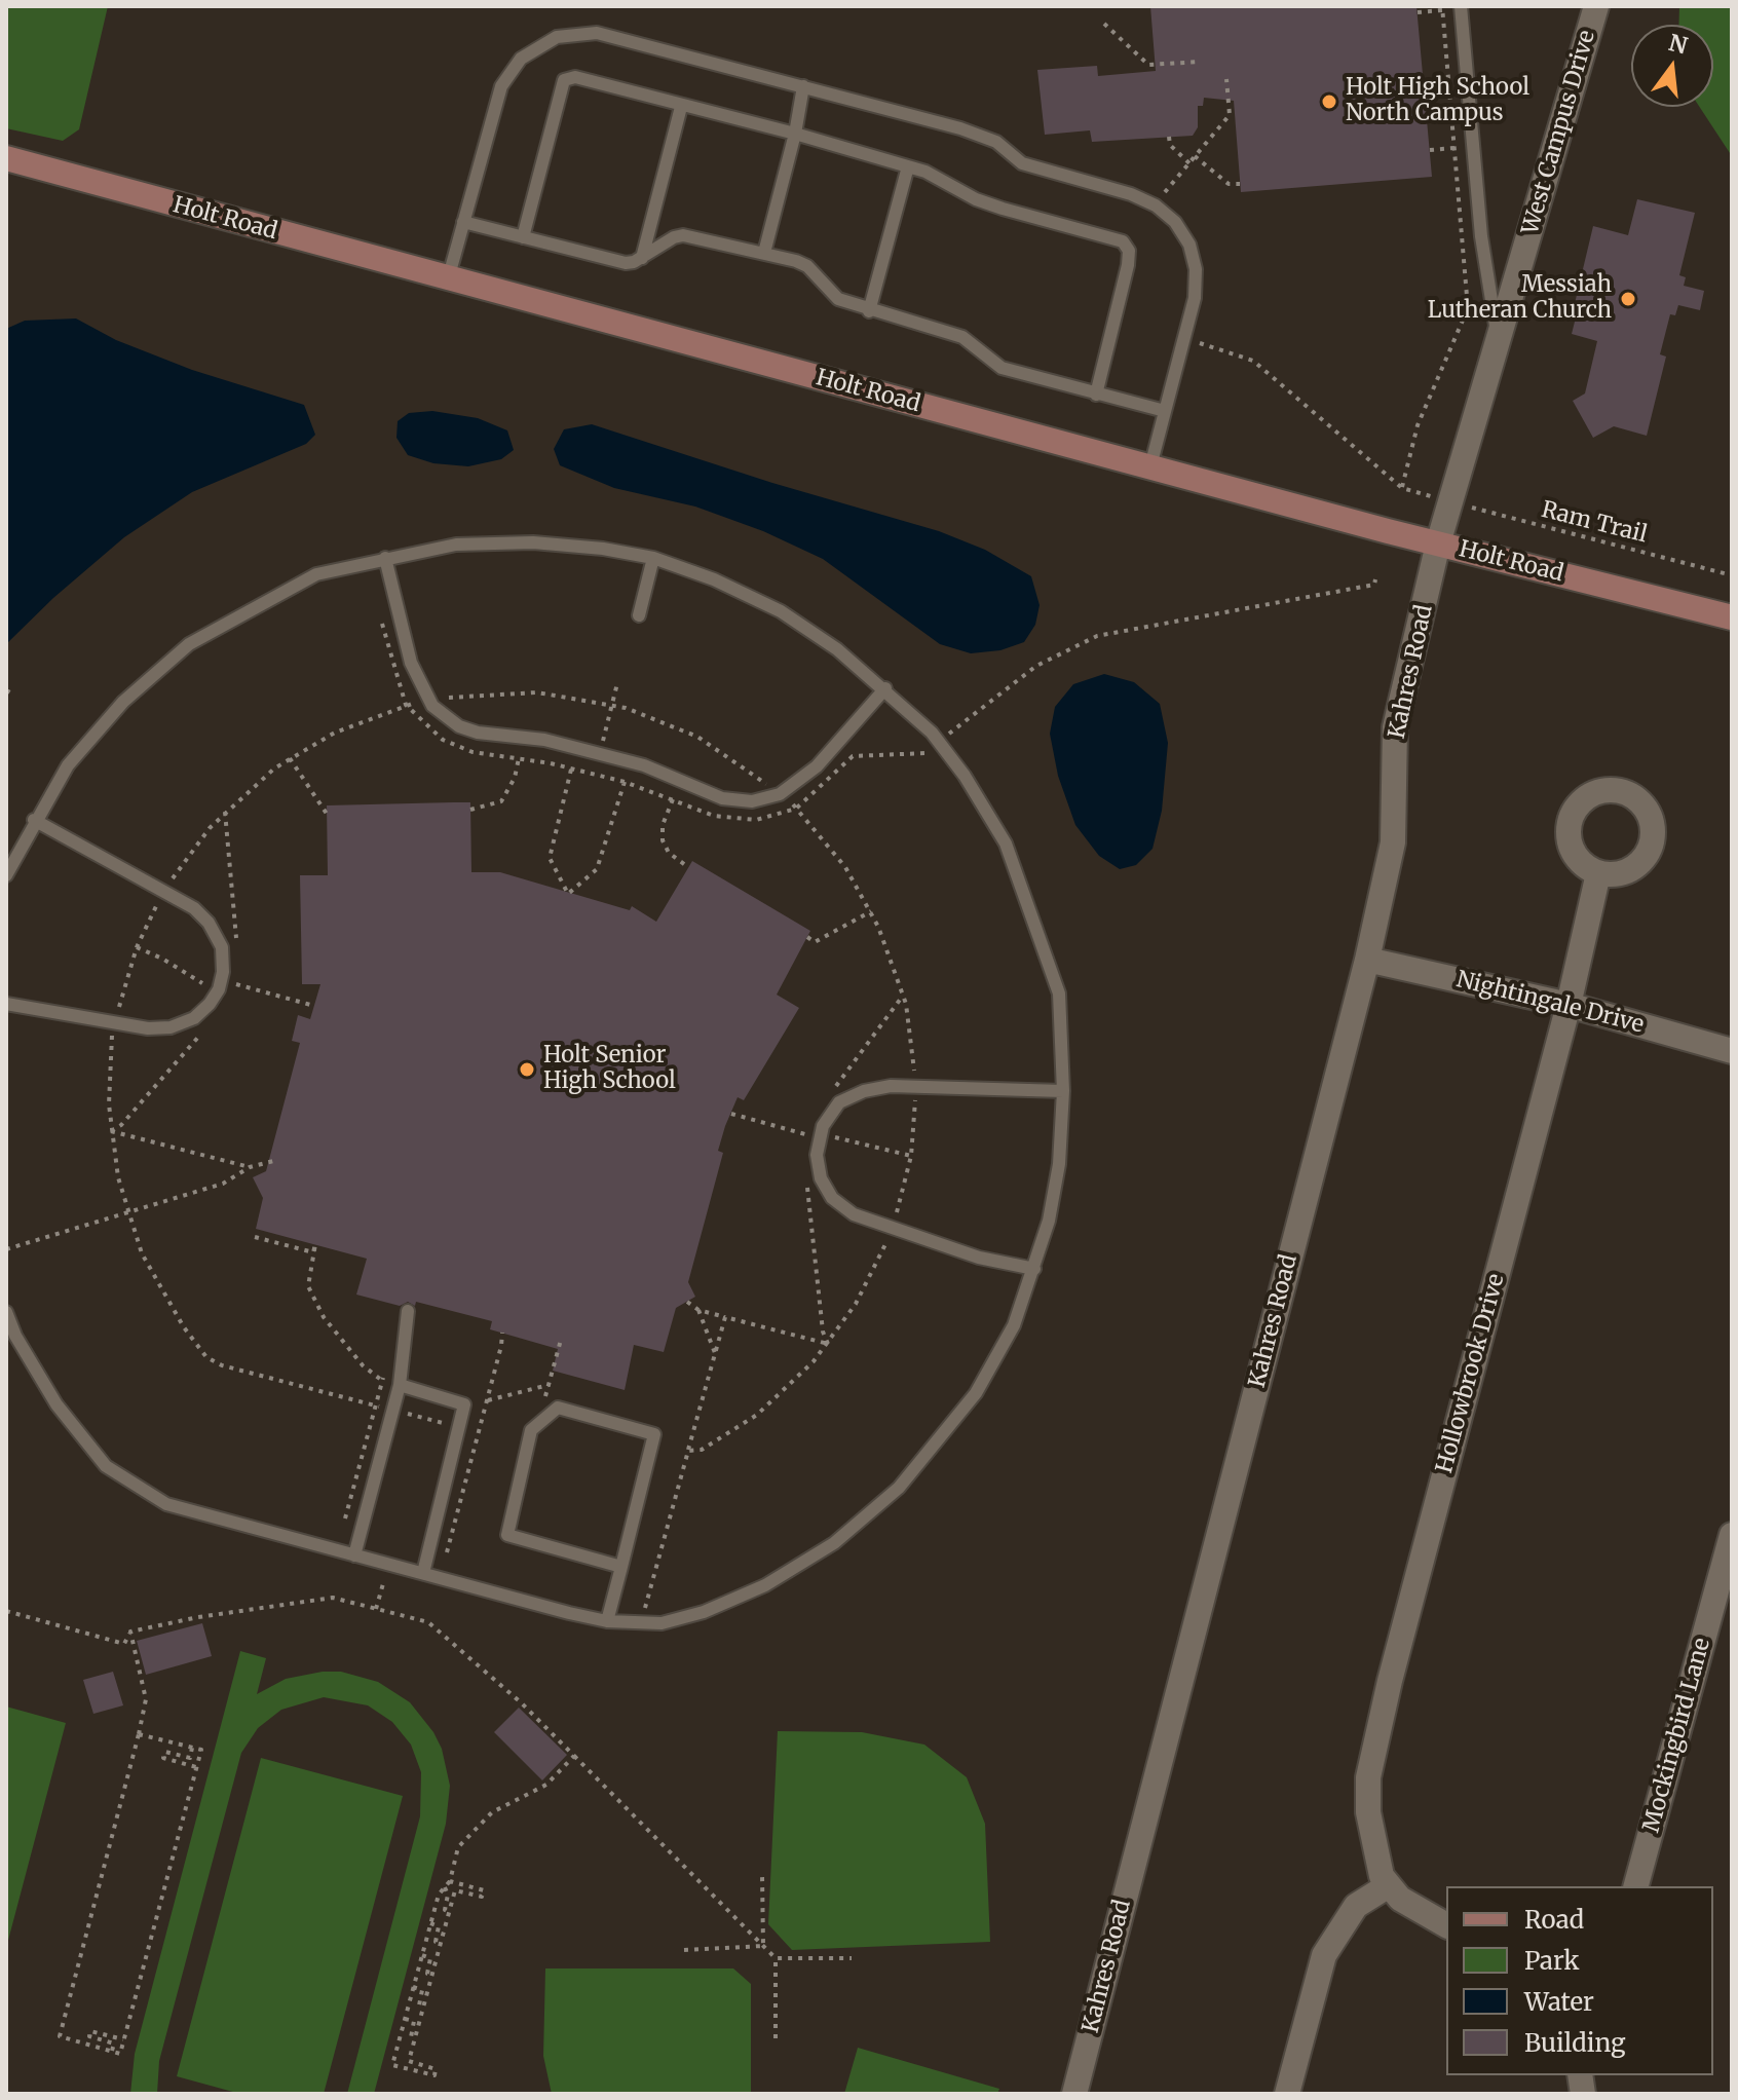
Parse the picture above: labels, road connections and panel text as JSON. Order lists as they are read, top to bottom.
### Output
{
  "streets": {
    "main road": ["Holt Road"],
    "street": [
      "West Campus Drive",
      "Kahres Road",
      "Nightingale Drive",
      "Hollowbrook Drive",
      "Mockingbird Lane"
    ],
    "path": ["Ram Trail"]
  },
  "crossings": [
    ["West Campus Drive", "Holt Road"],
    ["West Campus Drive", "Ram Trail"],
    ["West Campus Drive", "Kahres Road"],
    ["Holt Road", "Kahres Road"],
    ["Kahres Road", "Nightingale Drive"],
    ["Nightingale Drive", "Hollowbrook Drive"]
  ],
  "places": ["Holt High School North Campus", "Messiah Lutheran Church", "Holt Senior High School"],
  "legend": [
    "Road",
    "Park",
    "Water",
    "Building"
  ],
  "north": "top"
}
